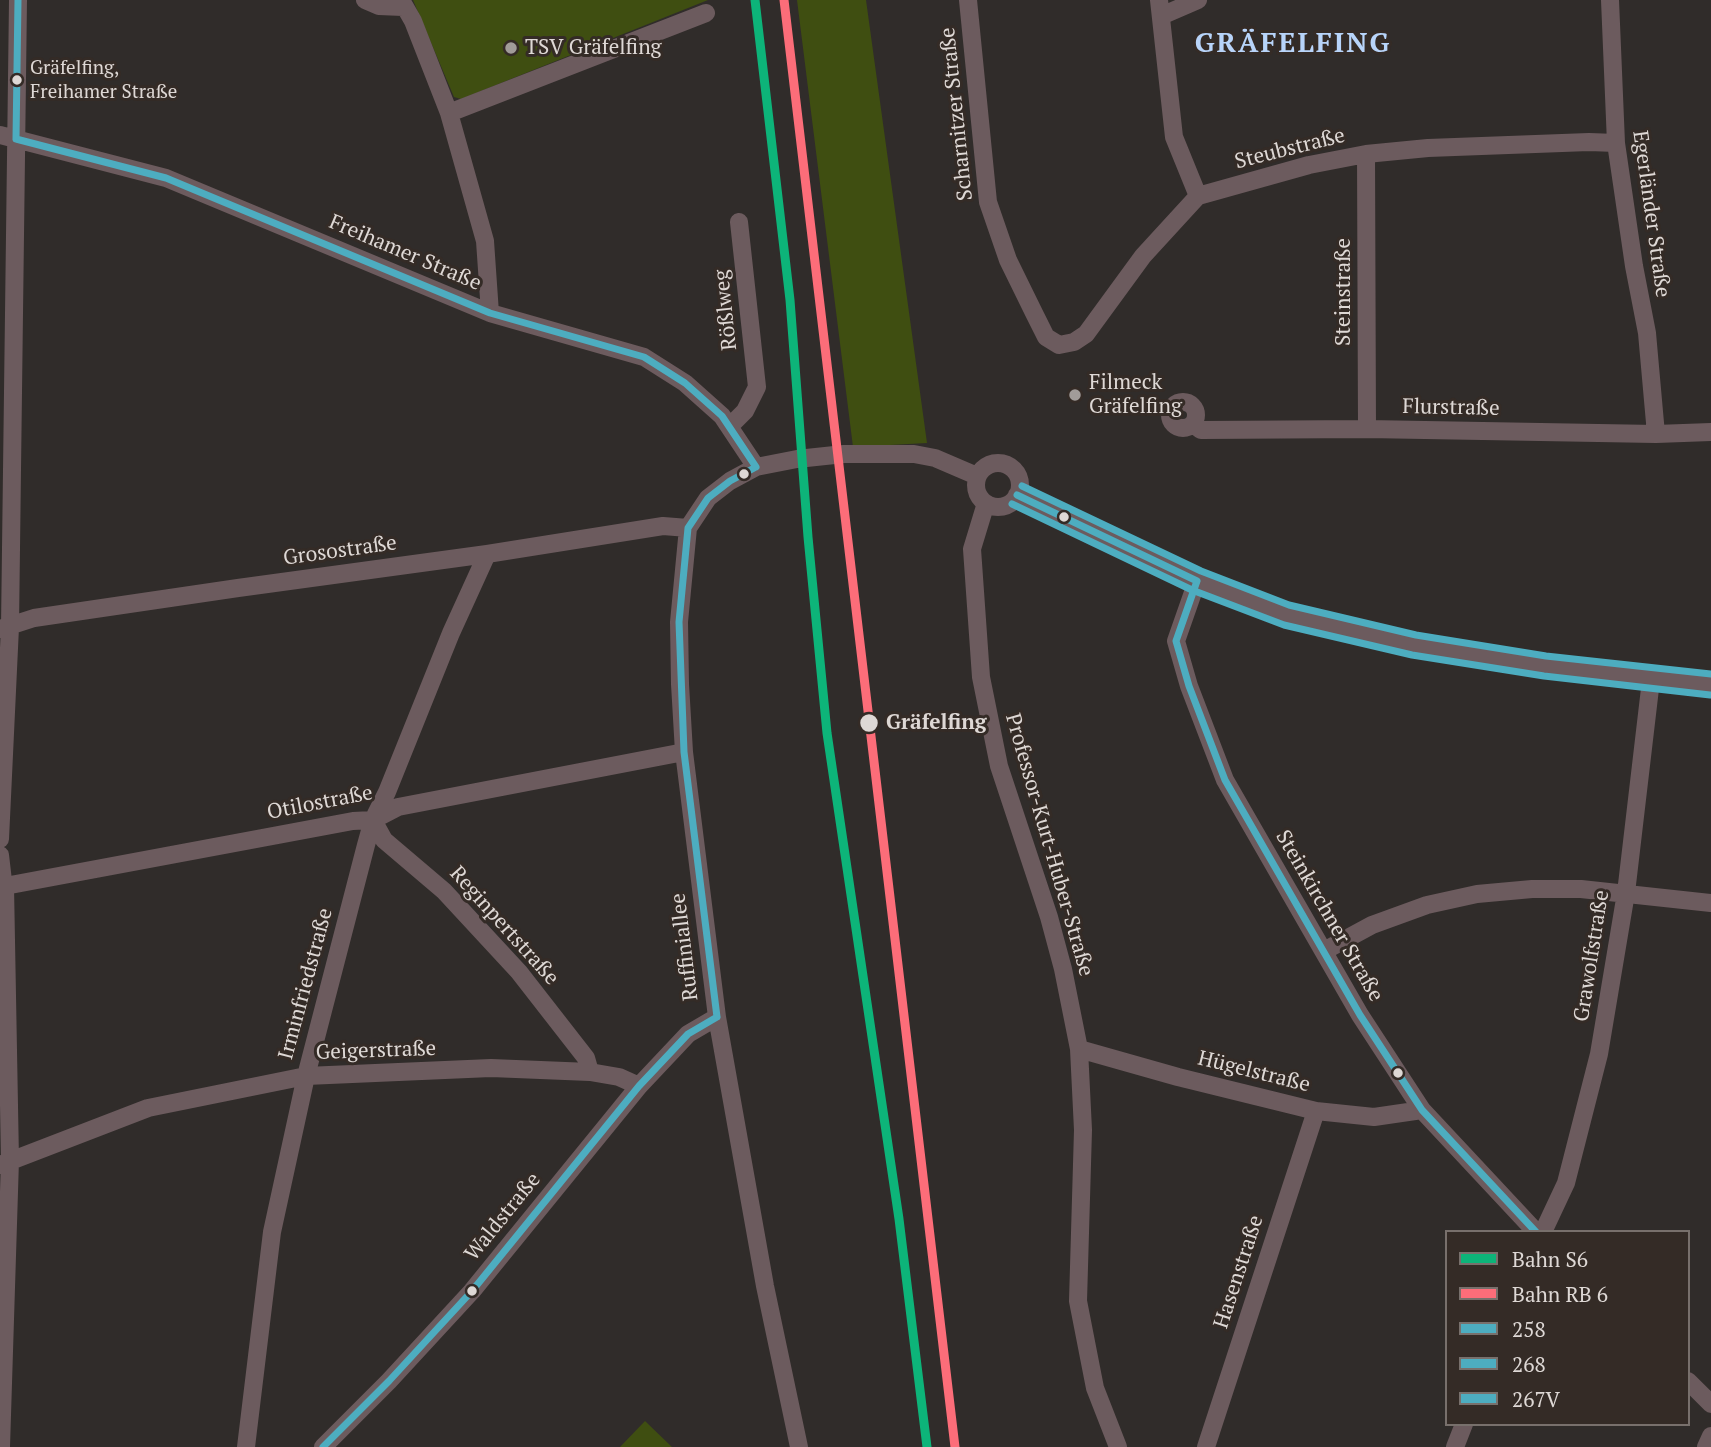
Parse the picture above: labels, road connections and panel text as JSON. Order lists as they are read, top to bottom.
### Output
{
  "streets": {
    "street": [
      "Scharnitzer Straße",
      "Steubstraße",
      "Egerländer Straße",
      "Freihamer Straße",
      "Steinstraße",
      "Rößlweg",
      "Flurstraße",
      "Grosostraße",
      "Otilostraße",
      "Professor-Kurt-Huber-Straße",
      "Steinkirchner Straße",
      "Reginpertstraße",
      "Ruffiniallee",
      "Grawolfstraße",
      "Irminfriedstraße",
      "Geigerstraße",
      "Hügelstraße",
      "Waldstraße",
      "Hasenstraße"
    ]
  },
  "crossings": [
    ["Scharnitzer Straße", "Steubstraße"],
    ["Steubstraße", "Egerländer Straße"],
    ["Steubstraße", "Steinstraße"],
    ["Egerländer Straße", "Flurstraße"],
    ["Freihamer Straße", "Rößlweg"],
    ["Freihamer Straße", "Ruffiniallee"],
    ["Steinstraße", "Flurstraße"],
    ["Grosostraße", "Ruffiniallee"],
    ["Grosostraße", "Irminfriedstraße"],
    ["Otilostraße", "Reginpertstraße"],
    ["Otilostraße", "Ruffiniallee"],
    ["Otilostraße", "Irminfriedstraße"],
    ["Professor-Kurt-Huber-Straße", "Ruffiniallee"],
    ["Professor-Kurt-Huber-Straße", "Hügelstraße"],
    ["Steinkirchner Straße", "Hügelstraße"],
    ["Reginpertstraße", "Irminfriedstraße"],
    ["Reginpertstraße", "Geigerstraße"],
    ["Ruffiniallee", "Waldstraße"],
    ["Irminfriedstraße", "Geigerstraße"],
    ["Geigerstraße", "Waldstraße"],
    ["Hügelstraße", "Hasenstraße"]
  ],
  "districts": ["GRÄFELFING"],
  "places": [
    "TSV Gräfelfing",
    "Gräfelfing, Freihamer Straße",
    "Filmeck Gräfelfing",
    "Gräfelfing"
  ],
  "lines": [
    "rail line S6",
    "transit line 258",
    "transit line 267V",
    "transit line 268"
  ],
  "legend": [
    "Bahn S6",
    "Bahn RB 6",
    "258",
    "268",
    "267V"
  ]
}
